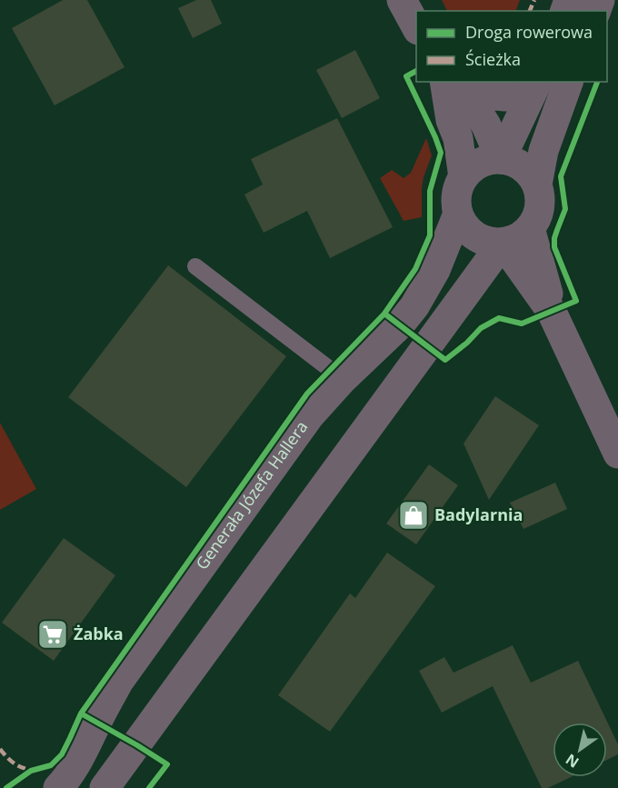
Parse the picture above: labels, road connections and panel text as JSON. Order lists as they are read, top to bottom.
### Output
{
  "streets": {
    "street": ["Generała Józefa Hallera"]
  },
  "places": {
    "shop": ["Badylarnia"],
    "supermarket": ["Żabka"]
  },
  "legend": ["Droga rowerowa", "Ścieżka"],
  "north": "bottom left"
}
